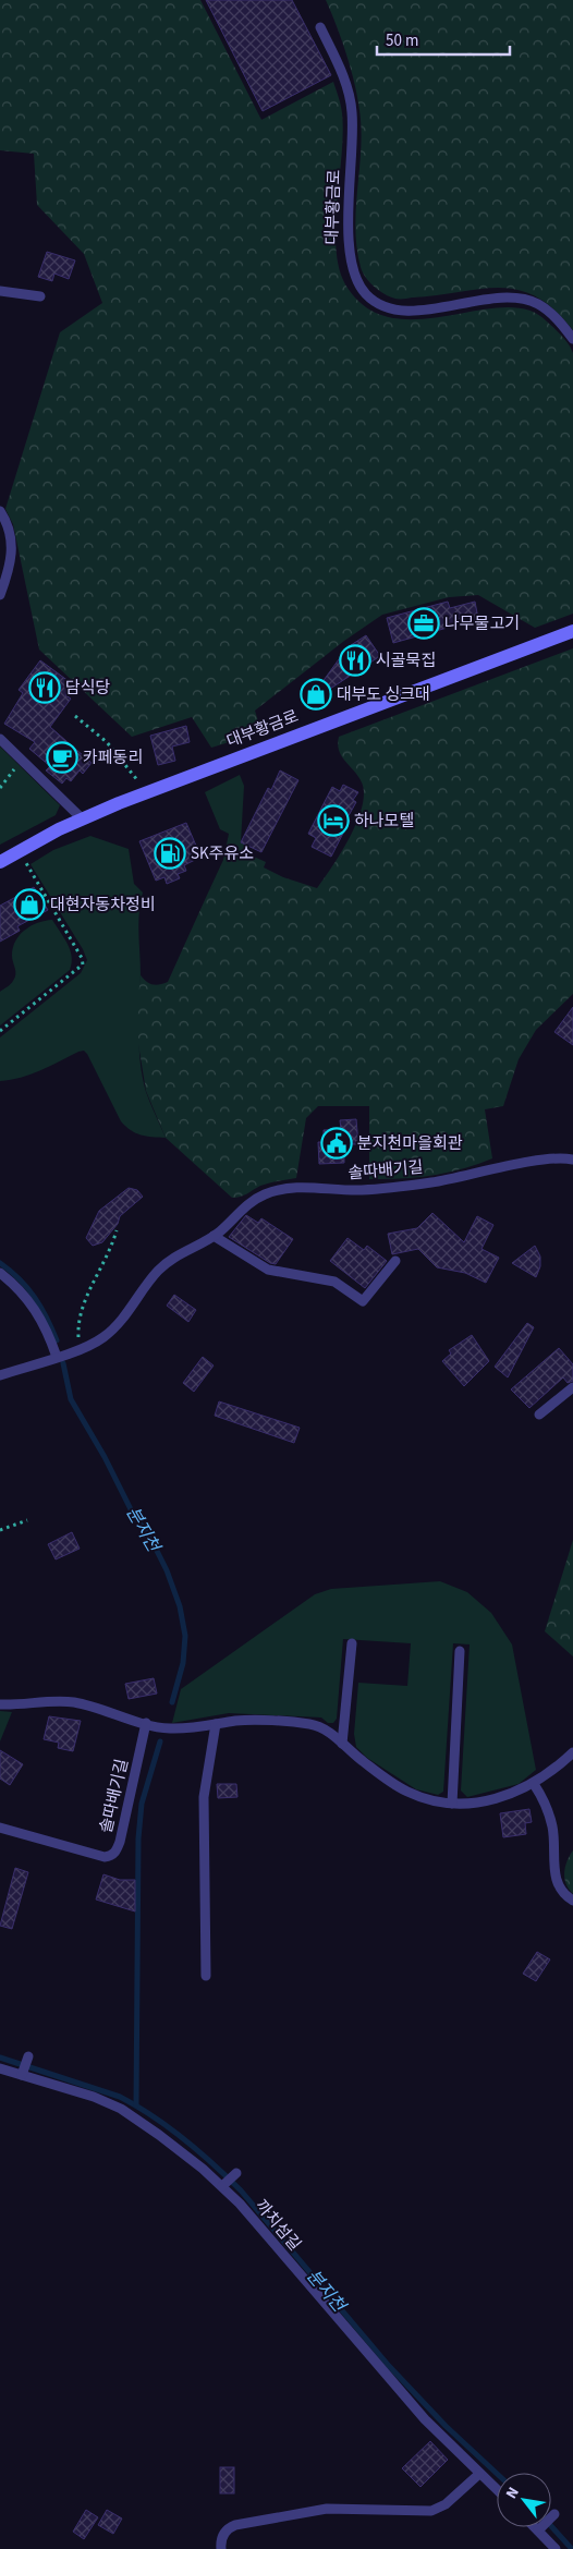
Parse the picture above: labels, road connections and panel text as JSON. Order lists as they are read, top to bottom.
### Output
{
  "streets": {
    "main road": ["대부황금로"],
    "lane": ["솔따배기길", "까치섬길"]
  },
  "water": ["분지천"],
  "places": {
    "office": ["나무물고기"],
    "restaurant": ["시골묵집", "담식당"],
    "shop": ["대부도 싱크대", "대현자동차정비"],
    "cafe": ["카페동리"],
    "hotel": ["하나모텔"],
    "fuel station": ["SK주유소"],
    "public building": ["분지천마을회관"]
  },
  "scale_bar": "50 m",
  "north": "top left"
}
